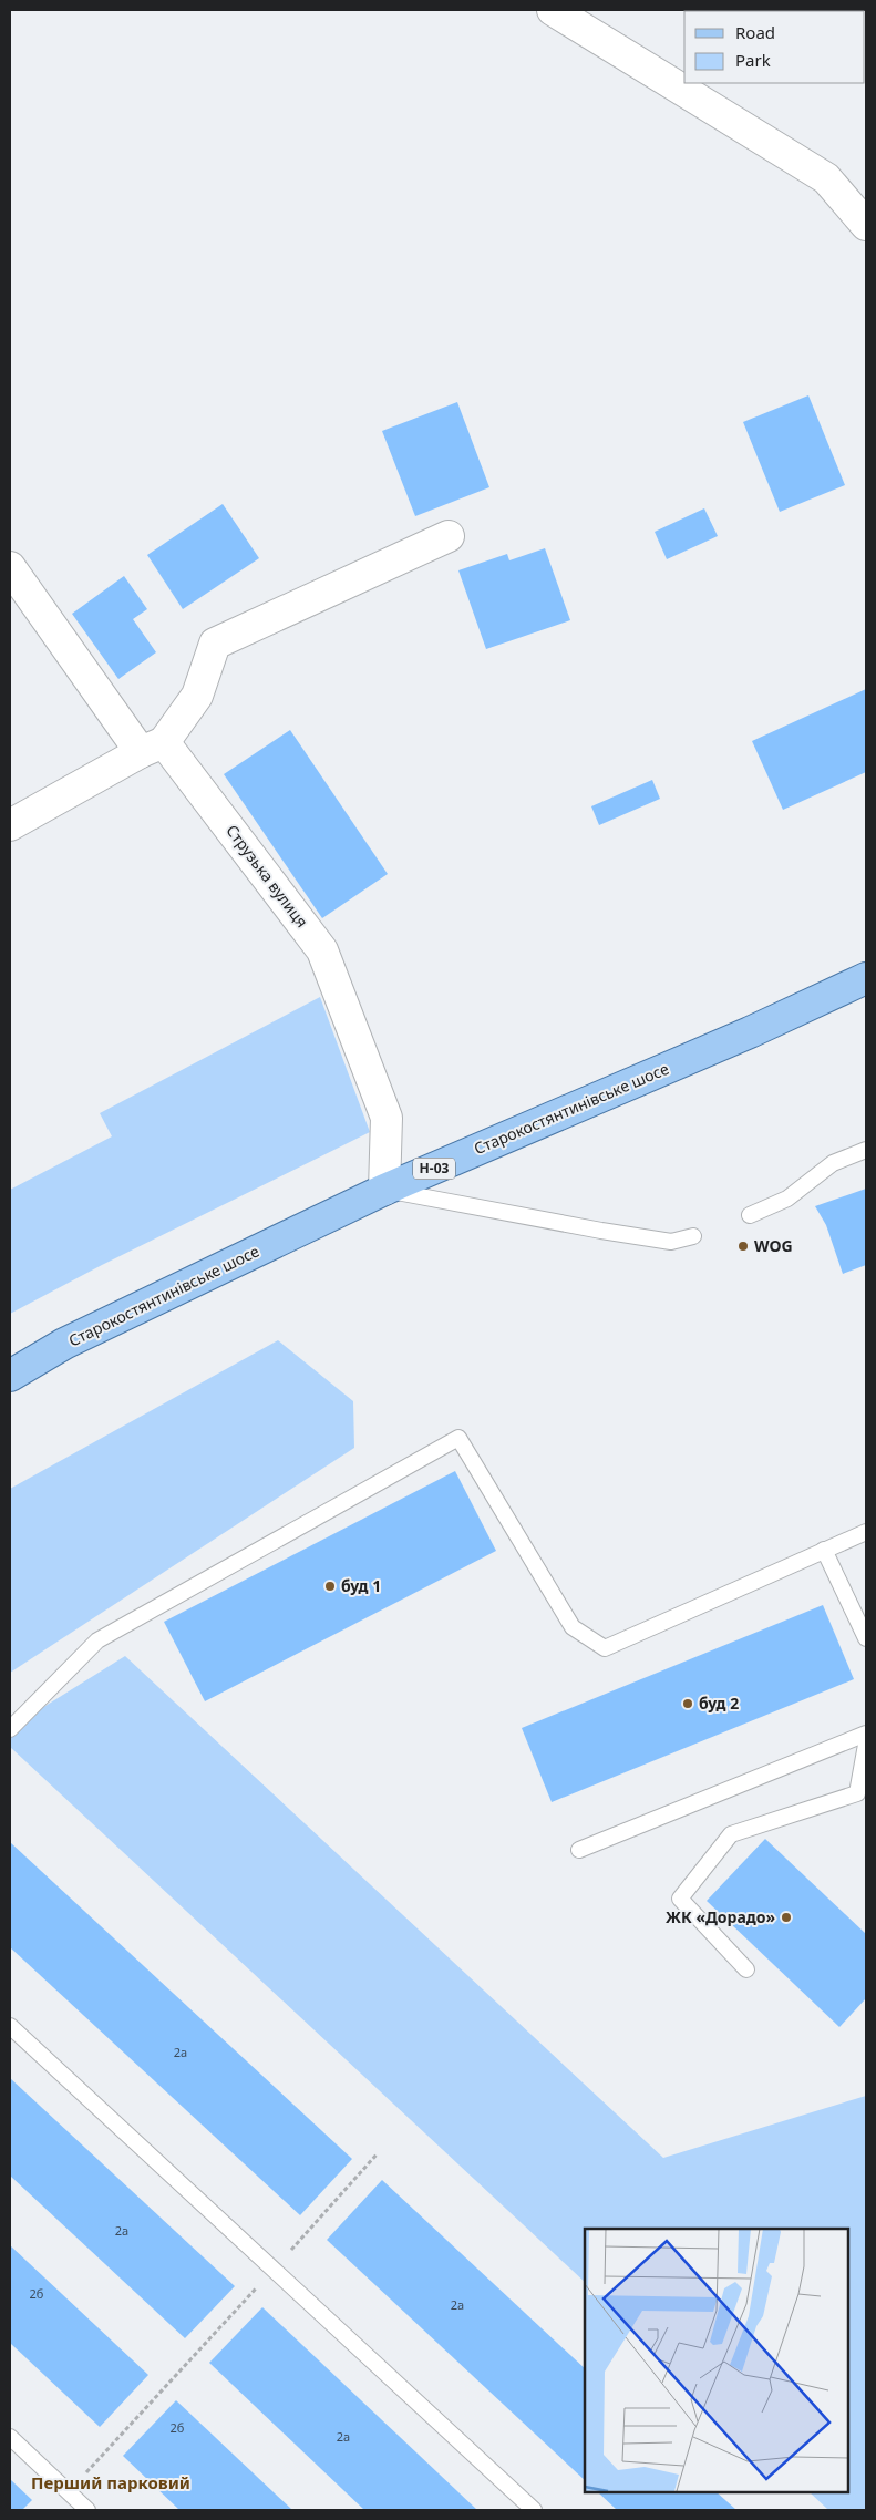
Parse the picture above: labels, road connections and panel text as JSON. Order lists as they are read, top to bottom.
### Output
{
  "streets": {
    "main road": ["Старокостянтинівське шосе", "Н-03"],
    "street": ["Струзька вулиця"]
  },
  "crossings": [
    ["Струзька вулиця", "Старокостянтинівське шосе"]
  ],
  "districts": ["Перший парковий"],
  "places": [
    "WOG",
    "буд 1",
    "буд 2",
    "ЖК «Дорадо»"
  ],
  "house_numbers": [
    "2а",
    "2а",
    "2б",
    "2а",
    "2б",
    "2а"
  ],
  "legend": ["Road", "Park"]
}
